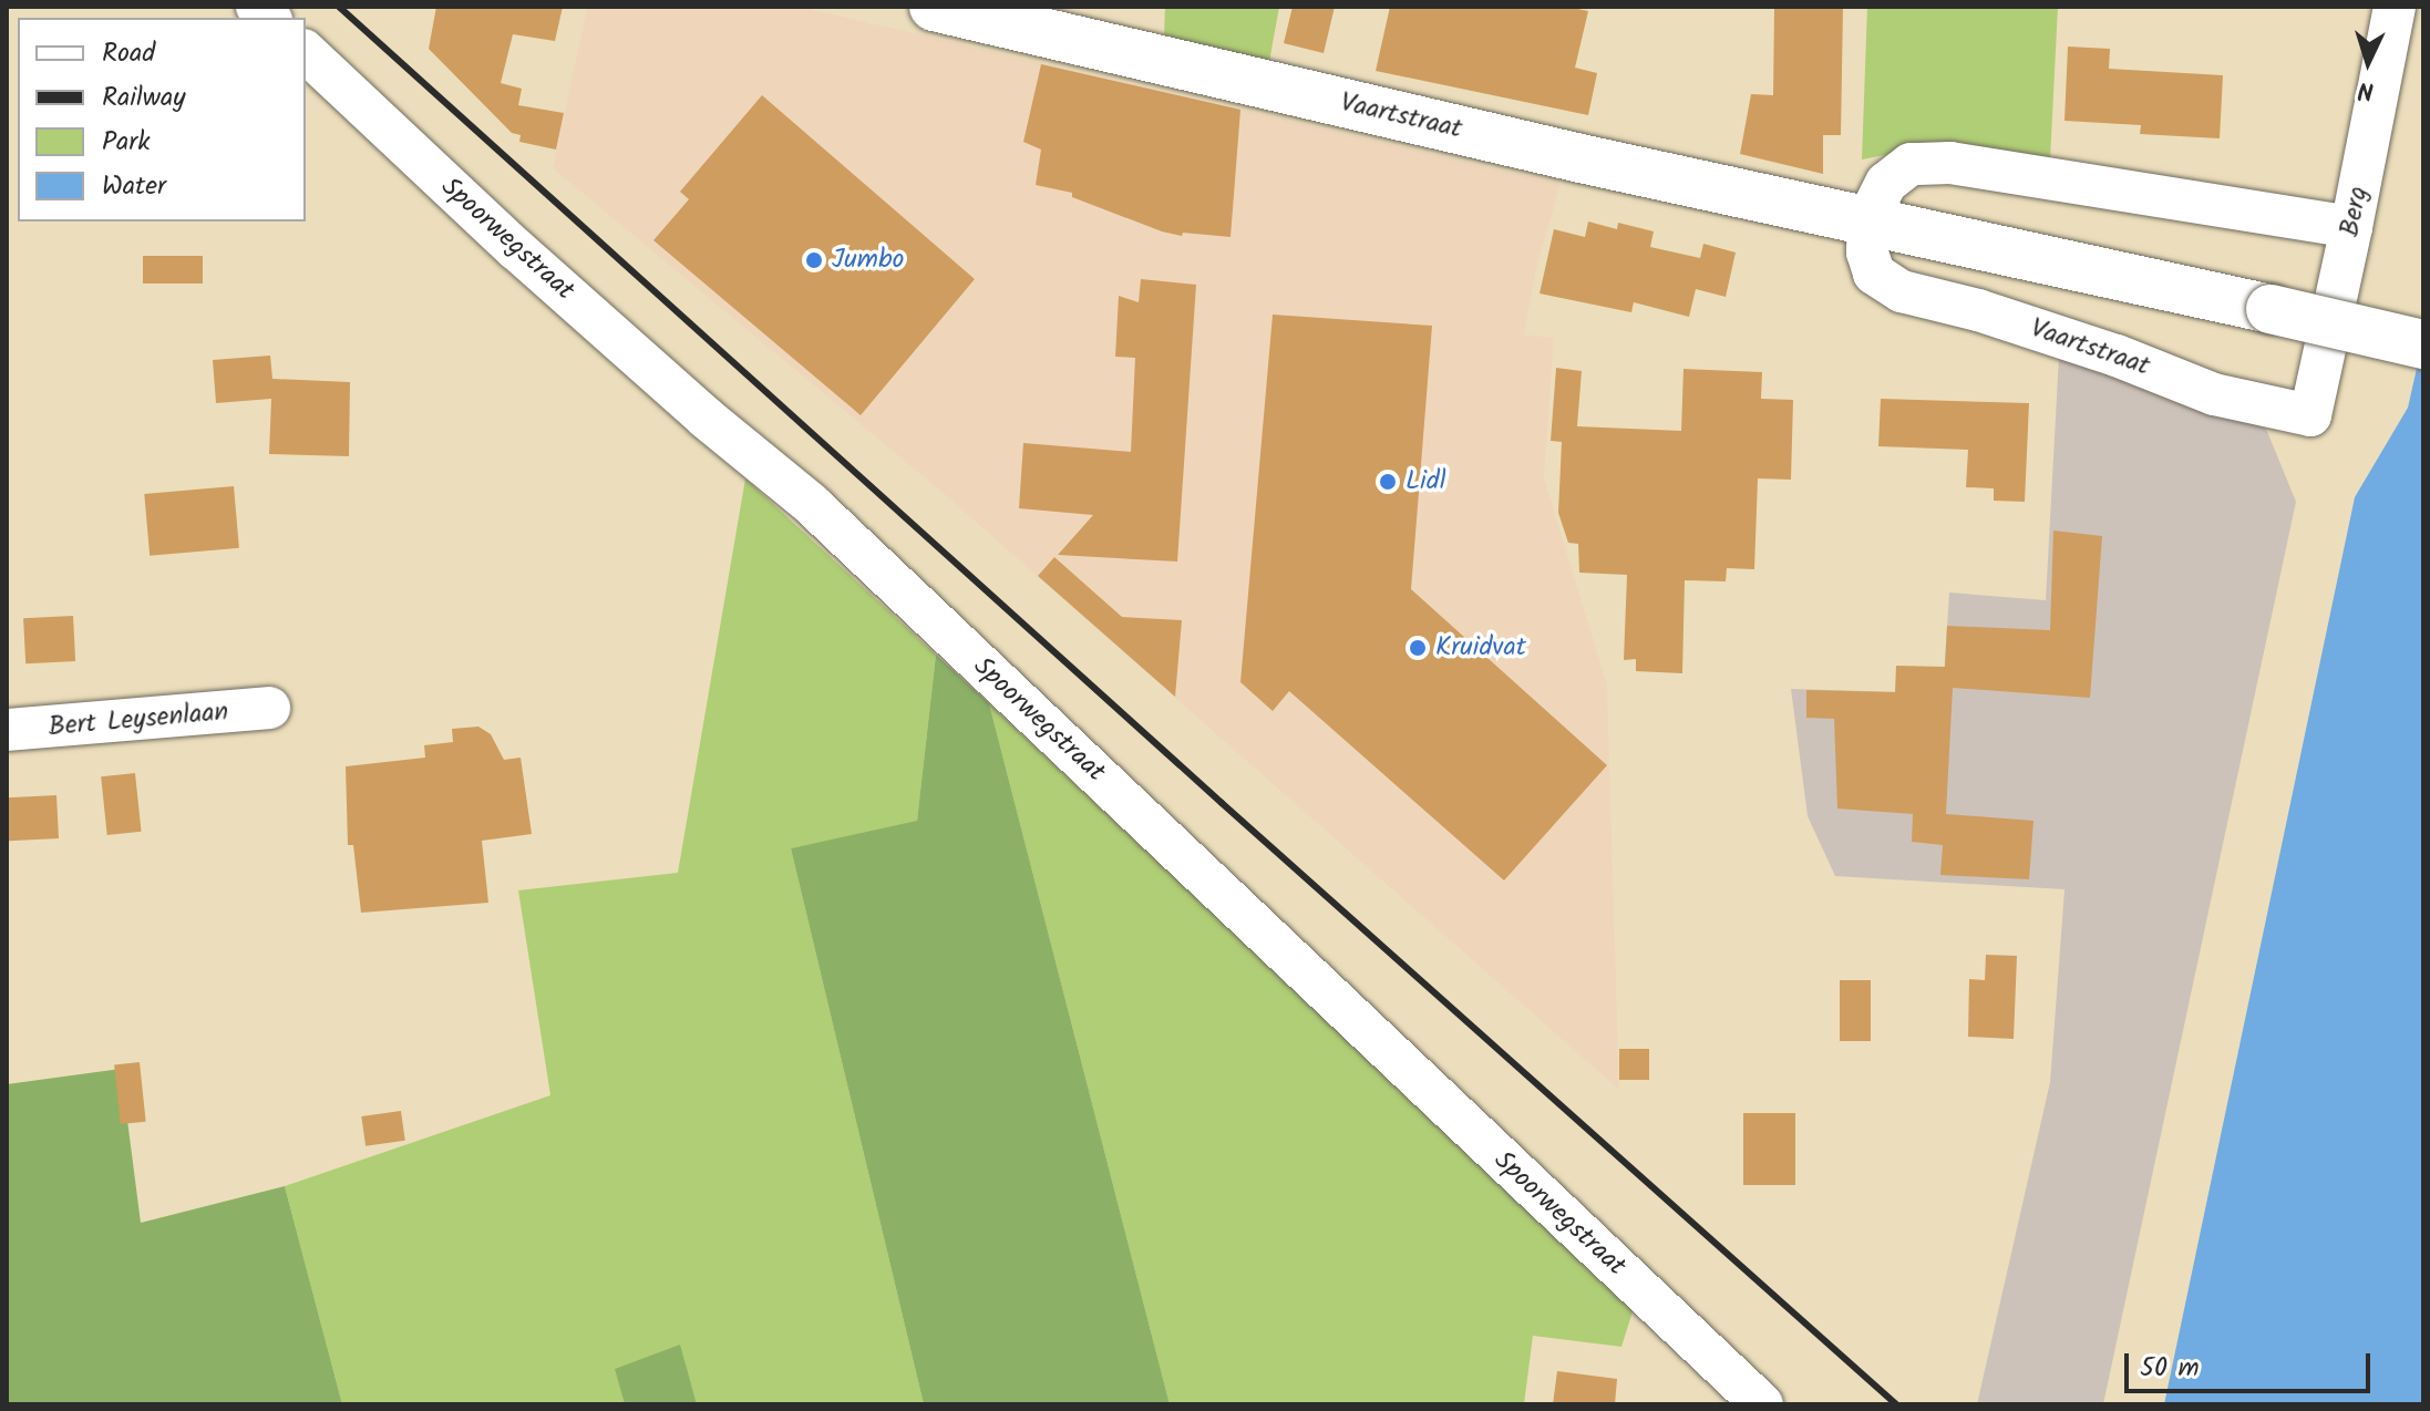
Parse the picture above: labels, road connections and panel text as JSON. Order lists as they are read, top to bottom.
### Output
{
  "streets": {
    "main road": ["Vaartstraat"],
    "street": ["Berg", "Spoorwegstraat", "Bert Leysenlaan"]
  },
  "crossings": [
    ["Vaartstraat", "Berg"]
  ],
  "places": ["Jumbo", "Lidl", "Kruidvat"],
  "legend": [
    "Road",
    "Railway",
    "Park",
    "Water"
  ],
  "scale_bar": "50 m",
  "north": "bottom"
}
